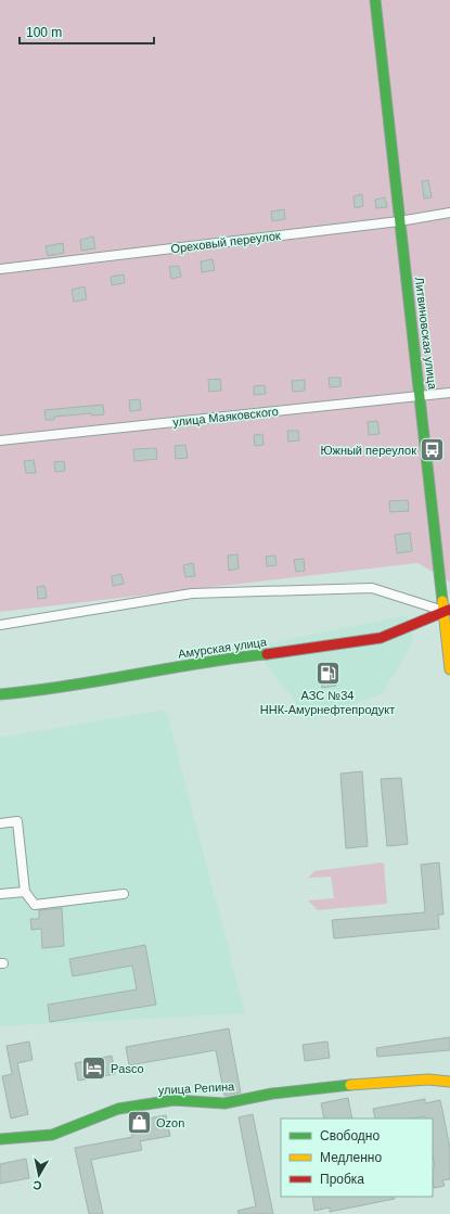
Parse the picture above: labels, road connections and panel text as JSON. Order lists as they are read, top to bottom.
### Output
{
  "streets": {
    "street": [
      "Ореховый переулок",
      "Литвиновская улица",
      "улица Маяковского",
      "Амурская улица",
      "улица Репина"
    ]
  },
  "crossings": [
    ["Ореховый переулок", "Литвиновская улица"],
    ["Литвиновская улица", "улица Маяковского"],
    ["Литвиновская улица", "Амурская улица"]
  ],
  "places": {
    "bus stop": ["Южный переулок"],
    "fuel station": ["АЗС №34 ННК-Амурнефтепродукт"],
    "hotel": ["Pasco"],
    "shop": ["Ozon"]
  },
  "legend": ["Свободно", "Медленно", "Пробка"],
  "scale_bar": "100 m",
  "north": "bottom"
}
